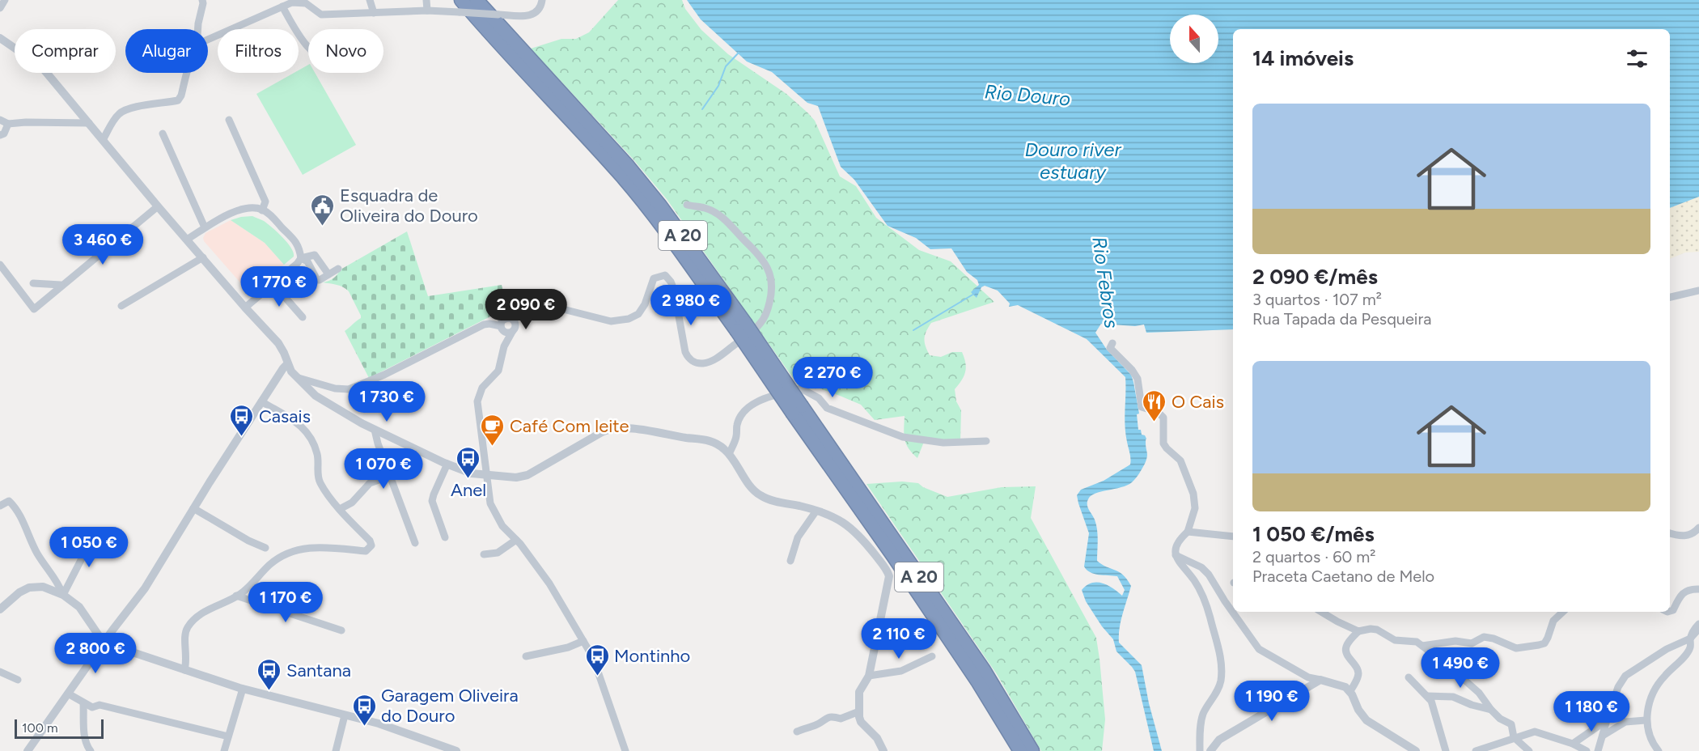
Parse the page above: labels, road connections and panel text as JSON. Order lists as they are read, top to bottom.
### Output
{
  "streets": {
    "highway": ["A 20"]
  },
  "water": ["Rio Douro", "Douro river estuary", "Rio Febros"],
  "places": {
    "public building": ["Esquadra de Oliveira do Douro"],
    "restaurant": ["O Cais"],
    "bus stop": [
      "Casais",
      "Anel",
      "Montinho",
      "Santana",
      "Garagem Oliveira do Douro"
    ],
    "cafe": ["Café Com leite"]
  },
  "scale_bar": "100 m",
  "north": "top",
  "page": {
    "chip": [
      "Comprar",
      "Alugar",
      "Filtros",
      "Novo"
    ],
    "heading": "14 imóveis",
    "list": [
      {
        "name": "2 090 €/mês",
        "note": "3 quartos · 107 m² · Rua Tapada da Pesqueira"
      },
      {
        "name": "1 050 €/mês",
        "note": "2 quartos · 60 m² · Praceta Caetano de Melo"
      }
    ],
    "price": [
      "3 460 €",
      "1 770 €",
      "2 980 €",
      "2 090 €",
      "2 270 €",
      "1 730 €",
      "1 070 €",
      "1 050 €",
      "1 170 €",
      "2 110 €",
      "2 800 €",
      "1 490 €",
      "1 190 €",
      "1 180 €"
    ],
    "scale": "100 m"
  }
}
